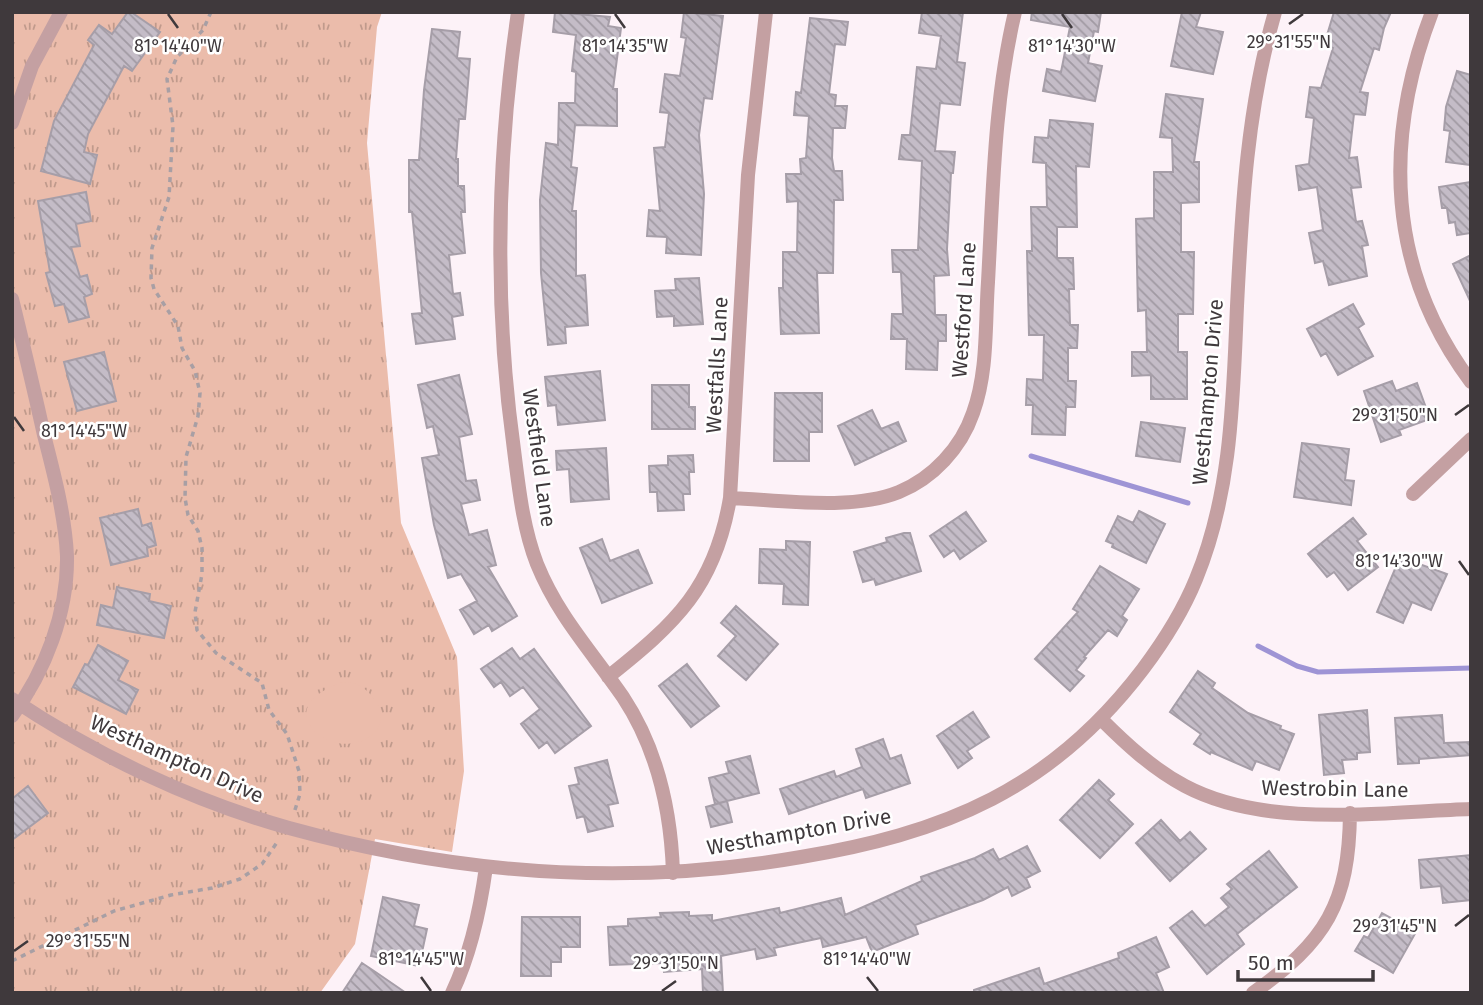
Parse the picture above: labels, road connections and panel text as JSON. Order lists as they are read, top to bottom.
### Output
{
  "streets": {
    "street": [
      "Westford Lane",
      "Westfalls Lane",
      "Westhampton Drive",
      "Westfield Lane",
      "Westrobin Lane"
    ]
  },
  "crossings": [
    ["Westford Lane", "Westfalls Lane"],
    ["Westfalls Lane", "Westfield Lane"],
    ["Westhampton Drive", "Westfield Lane"],
    ["Westhampton Drive", "Westrobin Lane"]
  ],
  "scale_bar": "50 m",
  "coordinates": [
    "29°31'55\"N",
    "81°14'40\"W",
    "81°14'35\"W",
    "81°14'30\"W",
    "29°31'50\"N",
    "81°14'45\"W",
    "29°31'45\"N"
  ]
}
